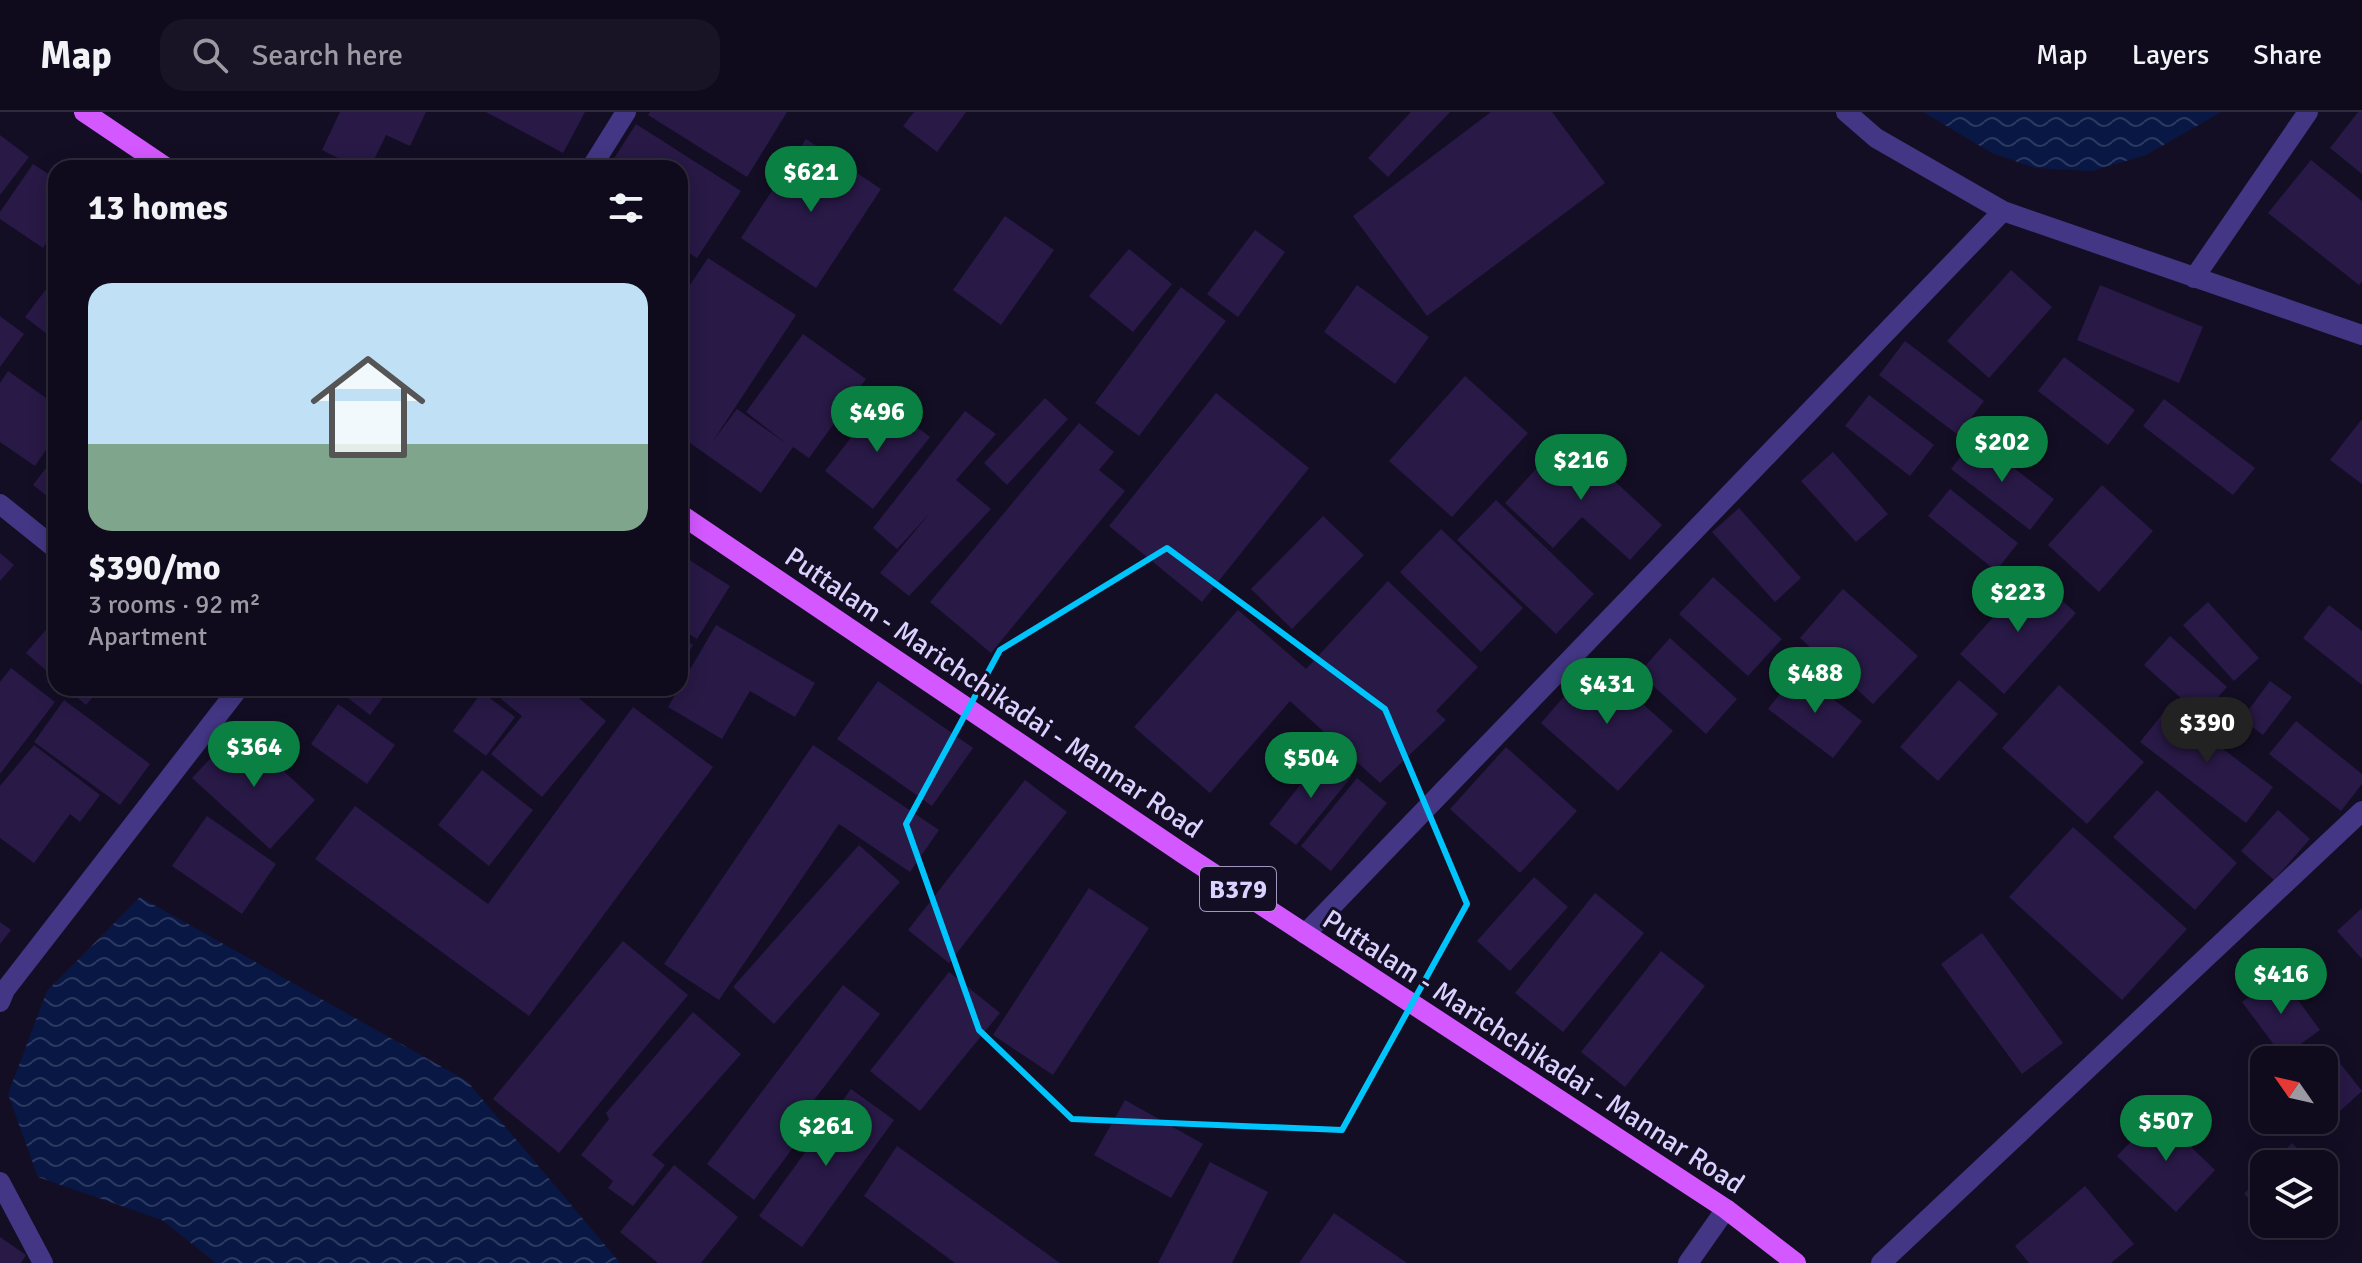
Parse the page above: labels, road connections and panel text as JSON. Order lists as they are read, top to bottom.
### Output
{
  "streets": {
    "main road": ["Puttalam - Marichchikadai - Mannar Road", "B379"]
  },
  "north": "top left",
  "page": {
    "header": "Map",
    "search": "Search here",
    "nav": ["Map", "Layers", "Share"],
    "price": [
      "$621",
      "$496",
      "$202",
      "$216",
      "$223",
      "$488",
      "$431",
      "$390",
      "$364",
      "$504",
      "$416",
      "$507",
      "$261"
    ],
    "heading": "13 homes",
    "list": [
      {
        "name": "$390/mo",
        "note": "3 rooms · 92 m² · Apartment"
      }
    ]
  }
}
